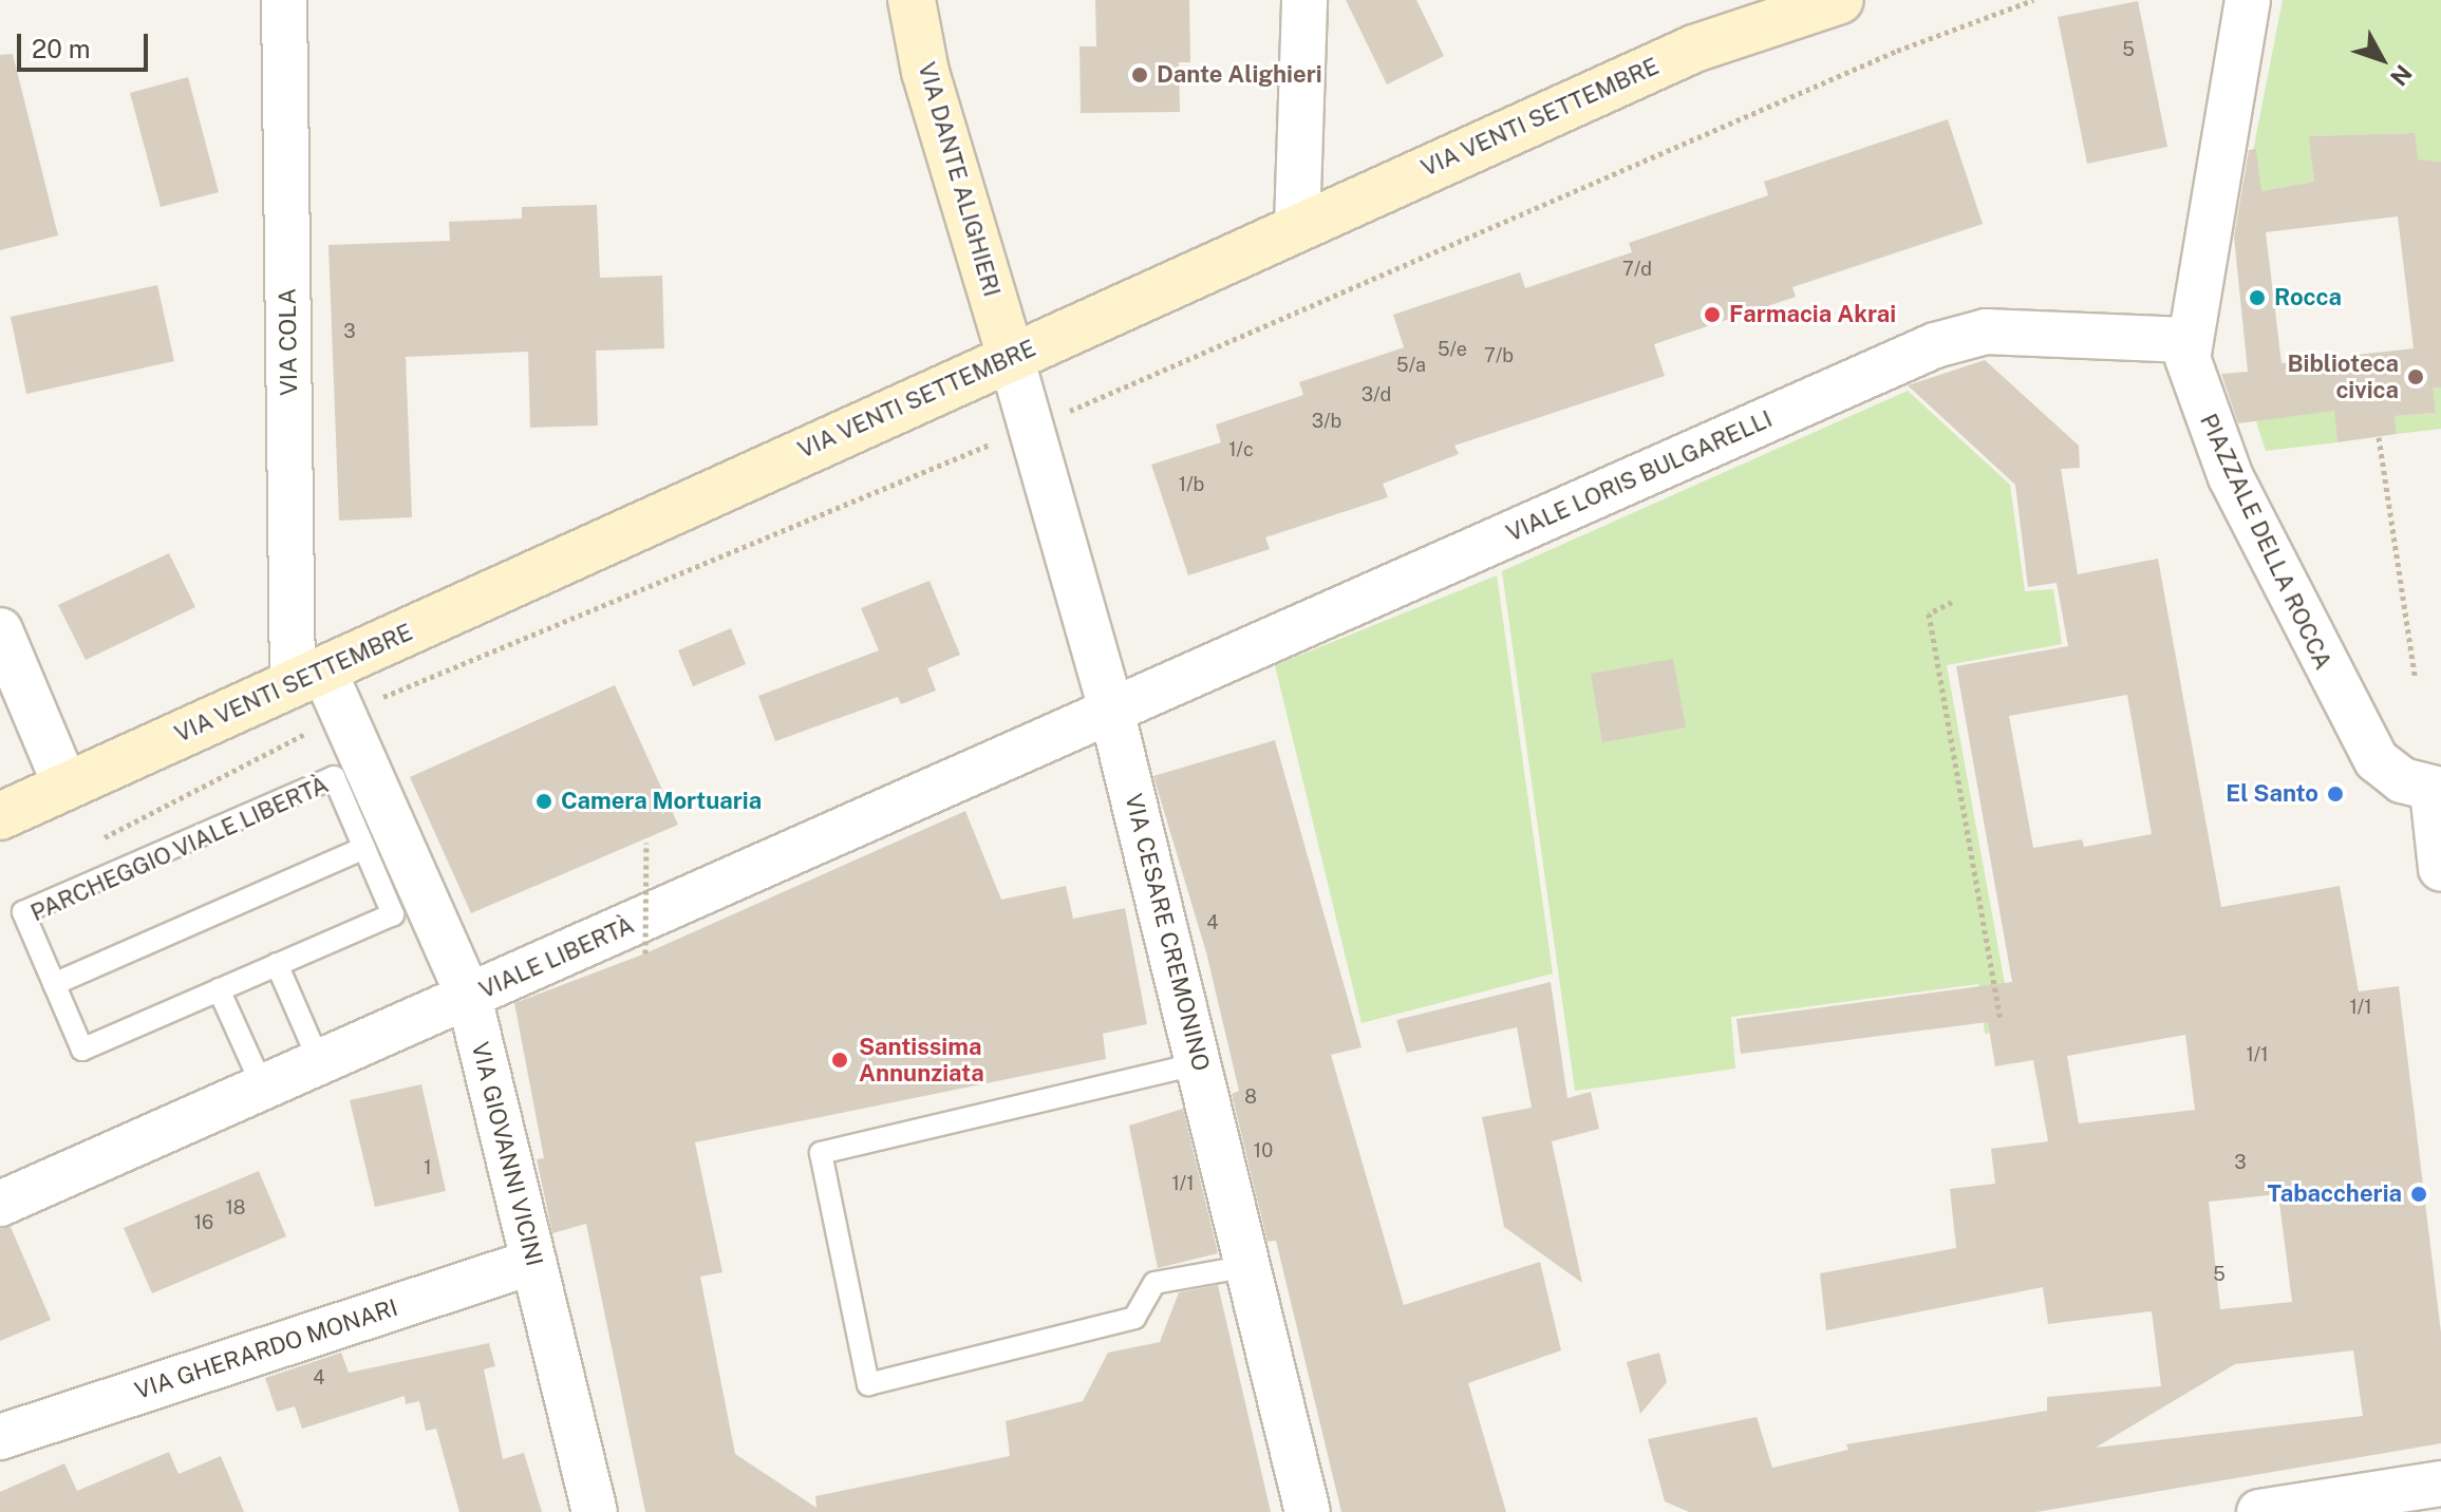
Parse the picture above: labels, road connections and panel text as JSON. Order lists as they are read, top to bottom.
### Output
{
  "streets": {
    "street": [
      "VIA VENTI SETTEMBRE",
      "VIA DANTE ALIGHIERI",
      "VIA COLA",
      "VIALE LORIS BULGARELLI",
      "PIAZZALE DELLA ROCCA",
      "VIA CESARE CREMONINO",
      "VIALE LIBERTÀ",
      "VIA GIOVANNI VICINI",
      "VIA GHERARDO MONARI"
    ],
    "lane": ["PARCHEGGIO VIALE LIBERTÀ"]
  },
  "crossings": [
    ["VIA VENTI SETTEMBRE", "VIA DANTE ALIGHIERI"],
    ["VIA VENTI SETTEMBRE", "VIA COLA"],
    ["VIA VENTI SETTEMBRE", "VIA CESARE CREMONINO"],
    ["VIA VENTI SETTEMBRE", "VIA GIOVANNI VICINI"],
    ["VIA DANTE ALIGHIERI", "VIA CESARE CREMONINO"],
    ["VIA COLA", "VIA GIOVANNI VICINI"],
    ["VIALE LORIS BULGARELLI", "PIAZZALE DELLA ROCCA"],
    ["VIALE LORIS BULGARELLI", "VIA CESARE CREMONINO"],
    ["VIALE LORIS BULGARELLI", "VIALE LIBERTÀ"],
    ["VIA CESARE CREMONINO", "VIALE LIBERTÀ"],
    ["VIALE LIBERTÀ", "VIA GIOVANNI VICINI"],
    ["VIA GIOVANNI VICINI", "VIA GHERARDO MONARI"]
  ],
  "places": [
    "Dante Alighieri",
    "Rocca",
    "Farmacia Akrai",
    "Biblioteca civica",
    "El Santo",
    "Camera Mortuaria",
    "Santissima Annunziata",
    "Tabaccheria"
  ],
  "house_numbers": [
    "5",
    "7/d",
    "3",
    "5/e",
    "7/b",
    "5/a",
    "3/d",
    "3/b",
    "1/c",
    "1/b",
    "4",
    "1/1",
    "1/1",
    "8",
    "10",
    "3",
    "1",
    "1/1",
    "18",
    "16",
    "5",
    "4"
  ],
  "scale_bar": "20 m",
  "north": "bottom right"
}
